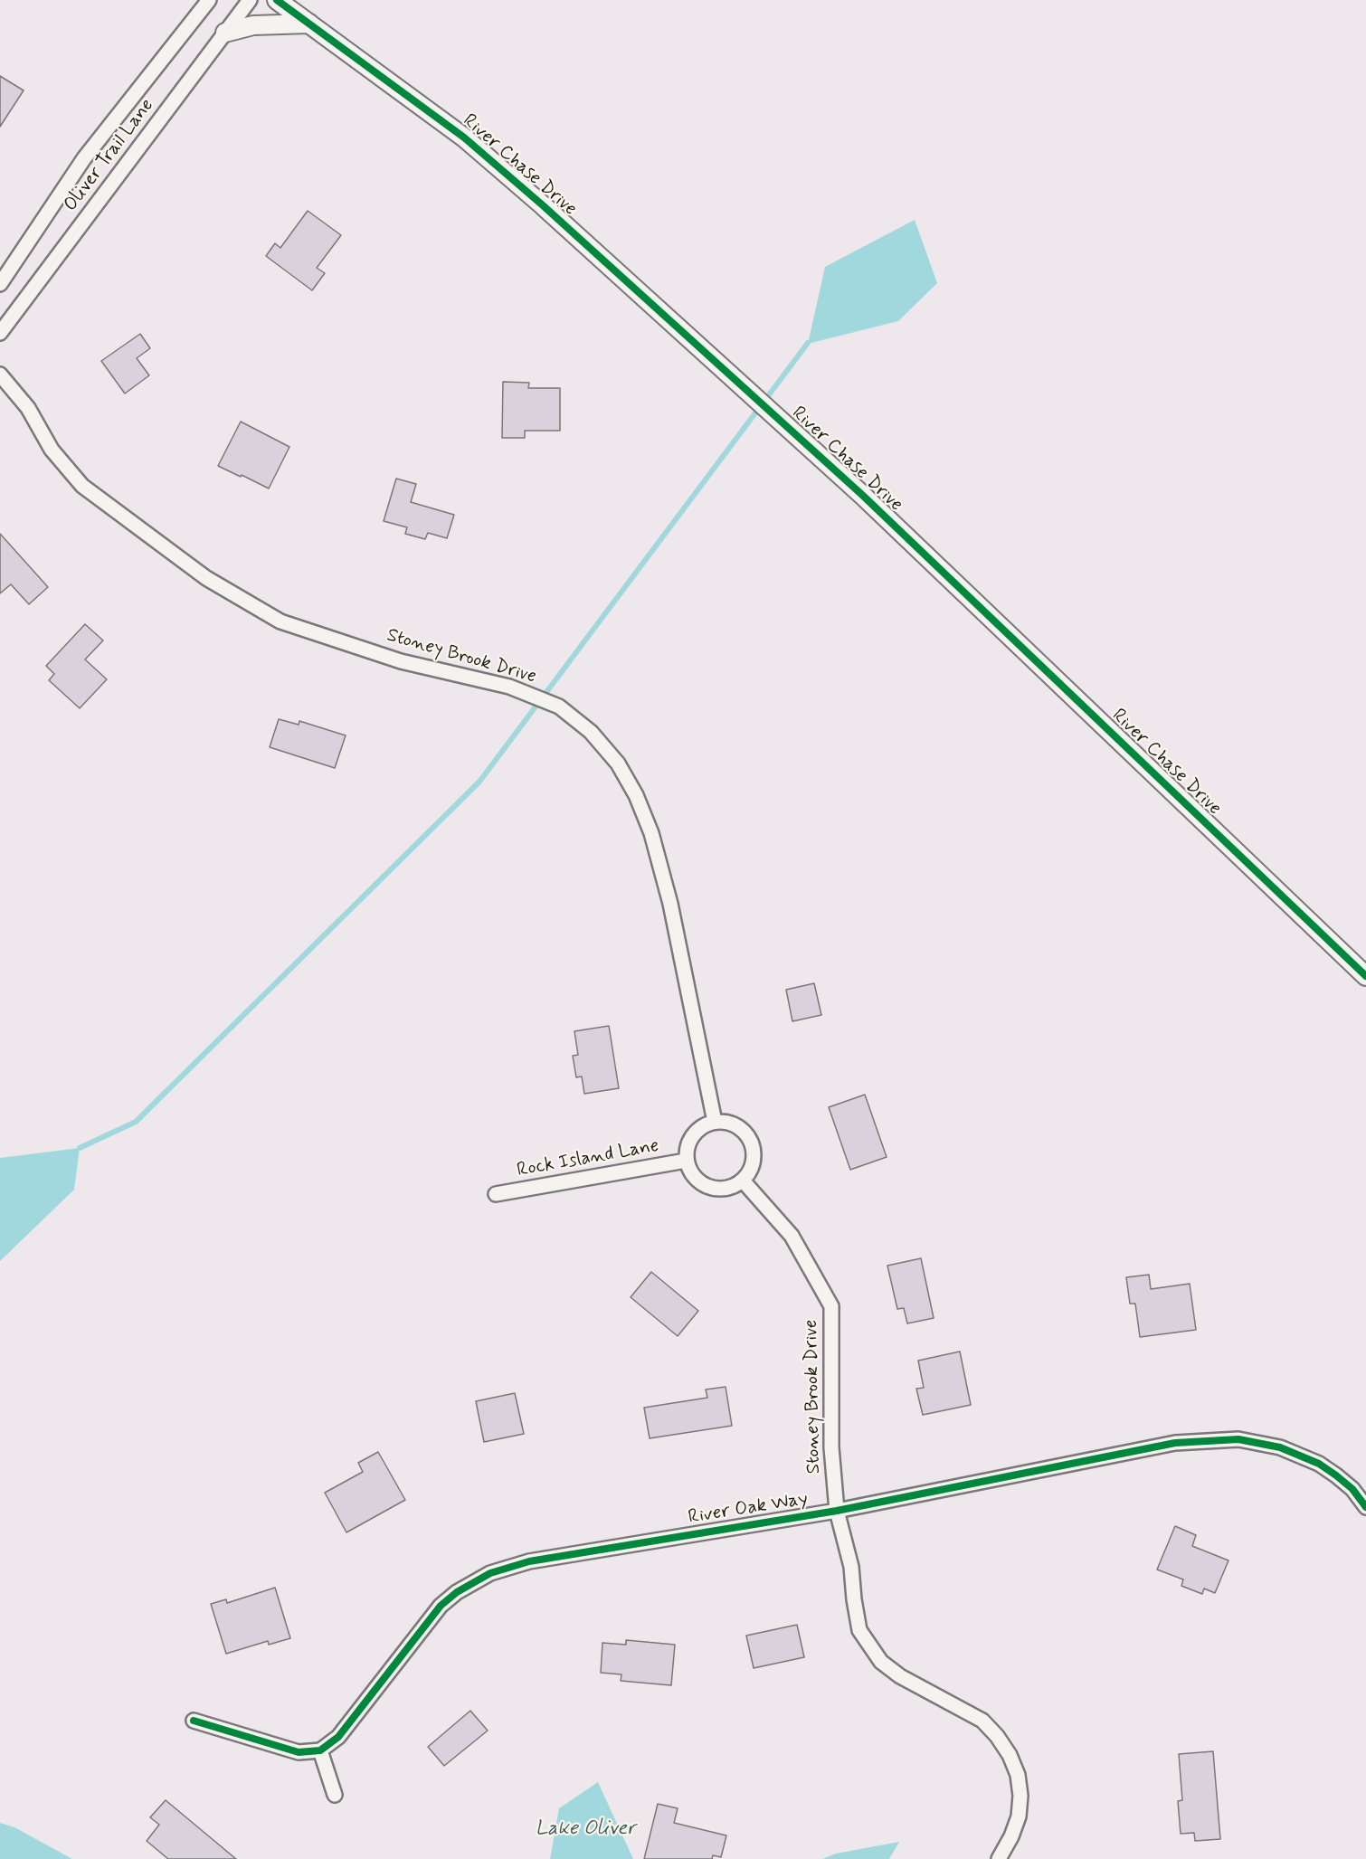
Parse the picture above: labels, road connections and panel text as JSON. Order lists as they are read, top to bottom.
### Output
{
  "streets": {
    "street": [
      "Oliver Trail Lane",
      "River Chase Drive",
      "Stoney Brook Drive",
      "Rock Island Lane",
      "River Oak Way"
    ]
  },
  "crossings": [
    ["Stoney Brook Drive", "Rock Island Lane"],
    ["Stoney Brook Drive", "River Oak Way"]
  ],
  "water": ["Lake Oliver"]
}
